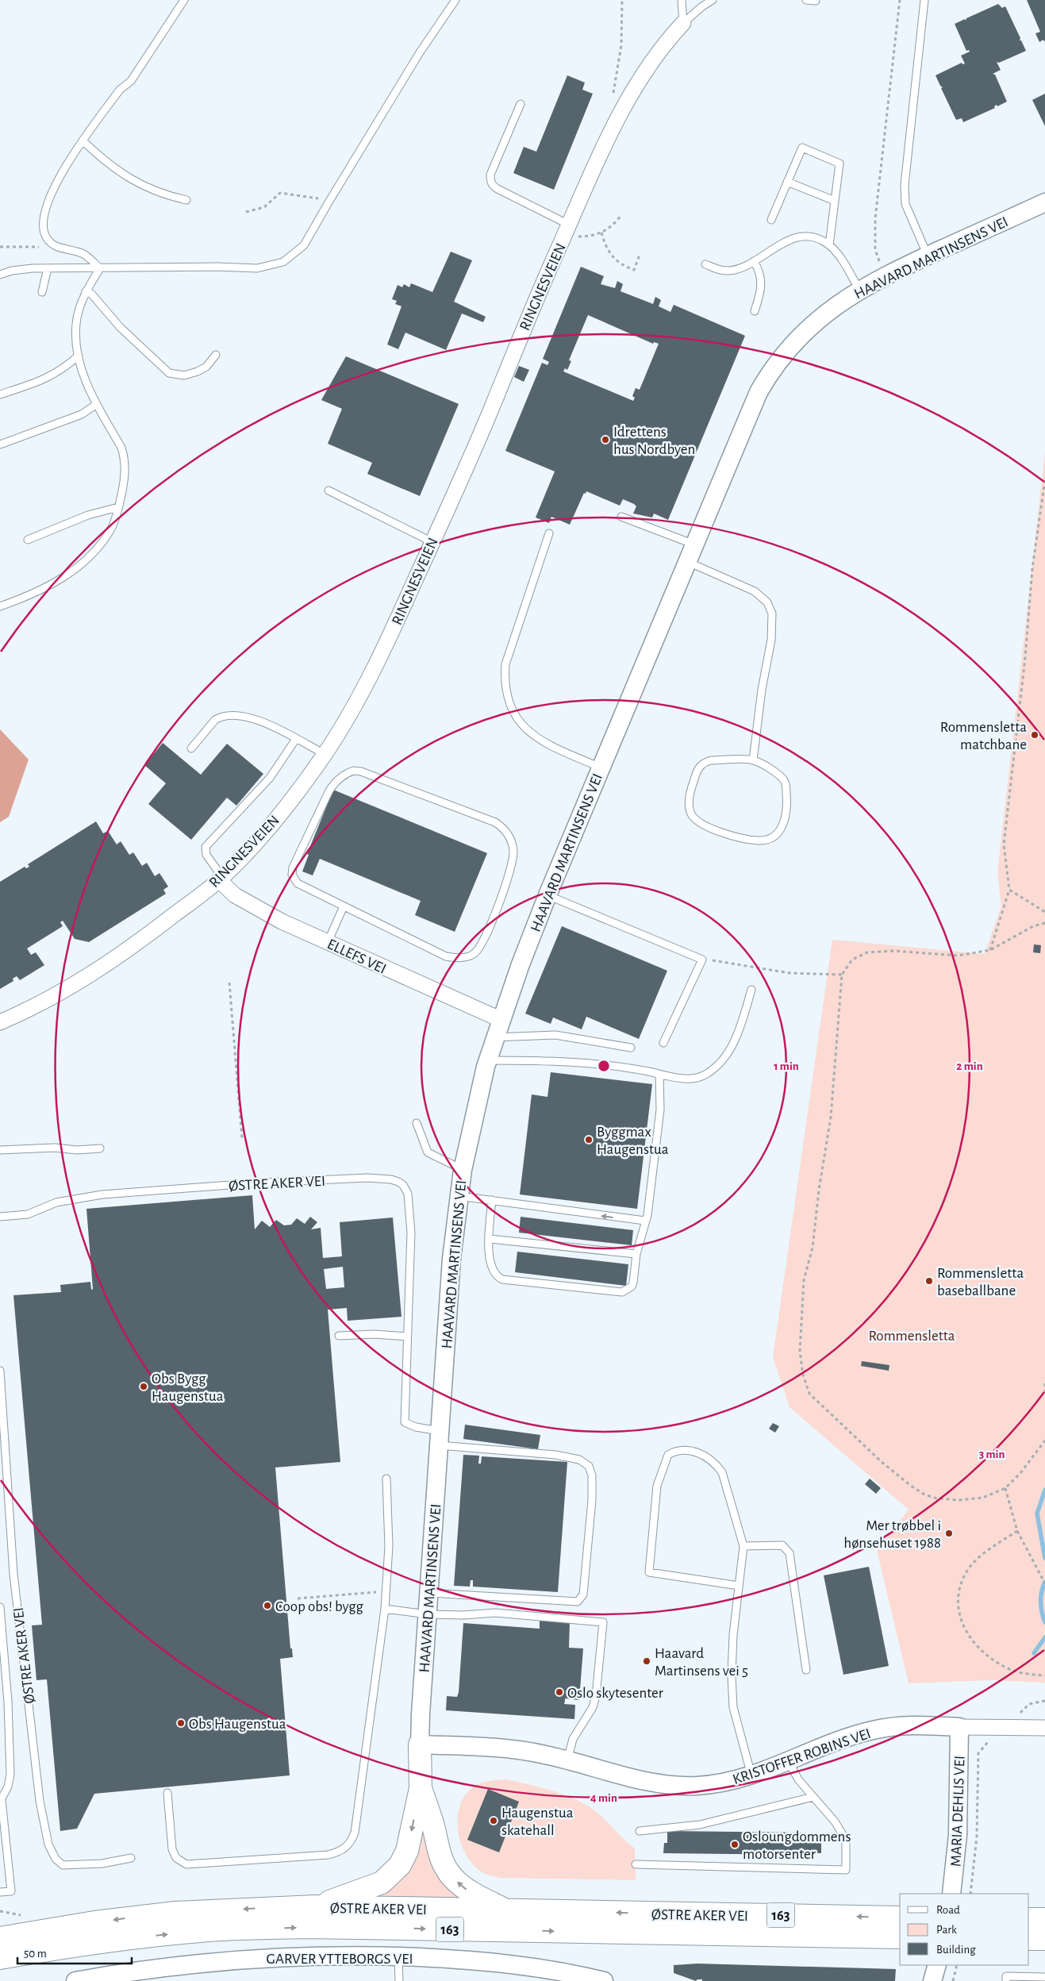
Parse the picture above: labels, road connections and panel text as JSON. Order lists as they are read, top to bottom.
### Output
{
  "streets": {
    "highway": ["ØSTRE AKER VEI", "163"],
    "street": [
      "HAAVARD MARTINSENS VEI",
      "RINGNESVEIEN",
      "ELLEFS VEI",
      "KRISTOFFER ROBINS VEI",
      "MARIA DEHLIS VEI",
      "GARVER YTTEBORGS VEI"
    ]
  },
  "crossings": [
    ["HAAVARD MARTINSENS VEI", "ELLEFS VEI"],
    ["HAAVARD MARTINSENS VEI", "ØSTRE AKER VEI"],
    ["HAAVARD MARTINSENS VEI", "KRISTOFFER ROBINS VEI"],
    ["RINGNESVEIEN", "ELLEFS VEI"],
    ["KRISTOFFER ROBINS VEI", "MARIA DEHLIS VEI"]
  ],
  "parks": ["Rommensletta"],
  "places": [
    "Idrettens hus Nordbyen",
    "Rommensletta matchbane",
    "Byggmax Haugenstua",
    "Rommensletta baseballbane",
    "Obs Bygg Haugenstua",
    "Mer trøbbel i hønsehuset 1988",
    "Coop obs! bygg",
    "Haavard Martinsens vei 5",
    "Oslo skytesenter",
    "Obs Haugenstua",
    "Haugenstua skatehall",
    "Osloungdommens motorsenter"
  ],
  "legend": ["Road", "Park", "Building"],
  "scale_bar": "50 m",
  "rings": [
    "1 min",
    "2 min",
    "3 min",
    "4 min"
  ]
}
